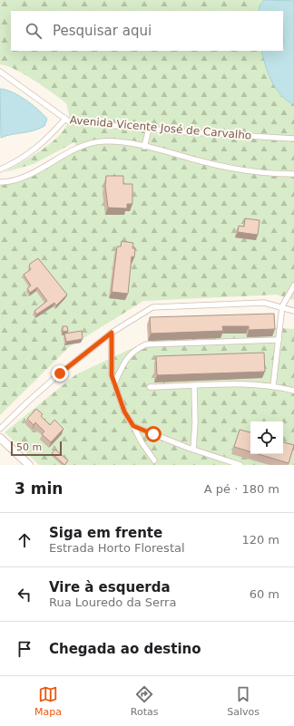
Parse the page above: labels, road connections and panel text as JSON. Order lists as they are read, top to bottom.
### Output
{
  "streets": {
    "street": ["Avenida Vicente José de Carvalho"]
  },
  "scale_bar": "50 m",
  "page": {
    "search": "Pesquisar aqui",
    "scale": "50 m",
    "heading": ["3 min", "A pé · 180 m"],
    "list": [
      ["Siga em frente", "Estrada Horto Florestal", "120 m"],
      ["Vire à esquerda", "Rua Louredo da Serra", "60 m"],
      "Chegada ao destino"
    ],
    "nav": ["Mapa", "Rotas", "Salvos"]
  }
}
